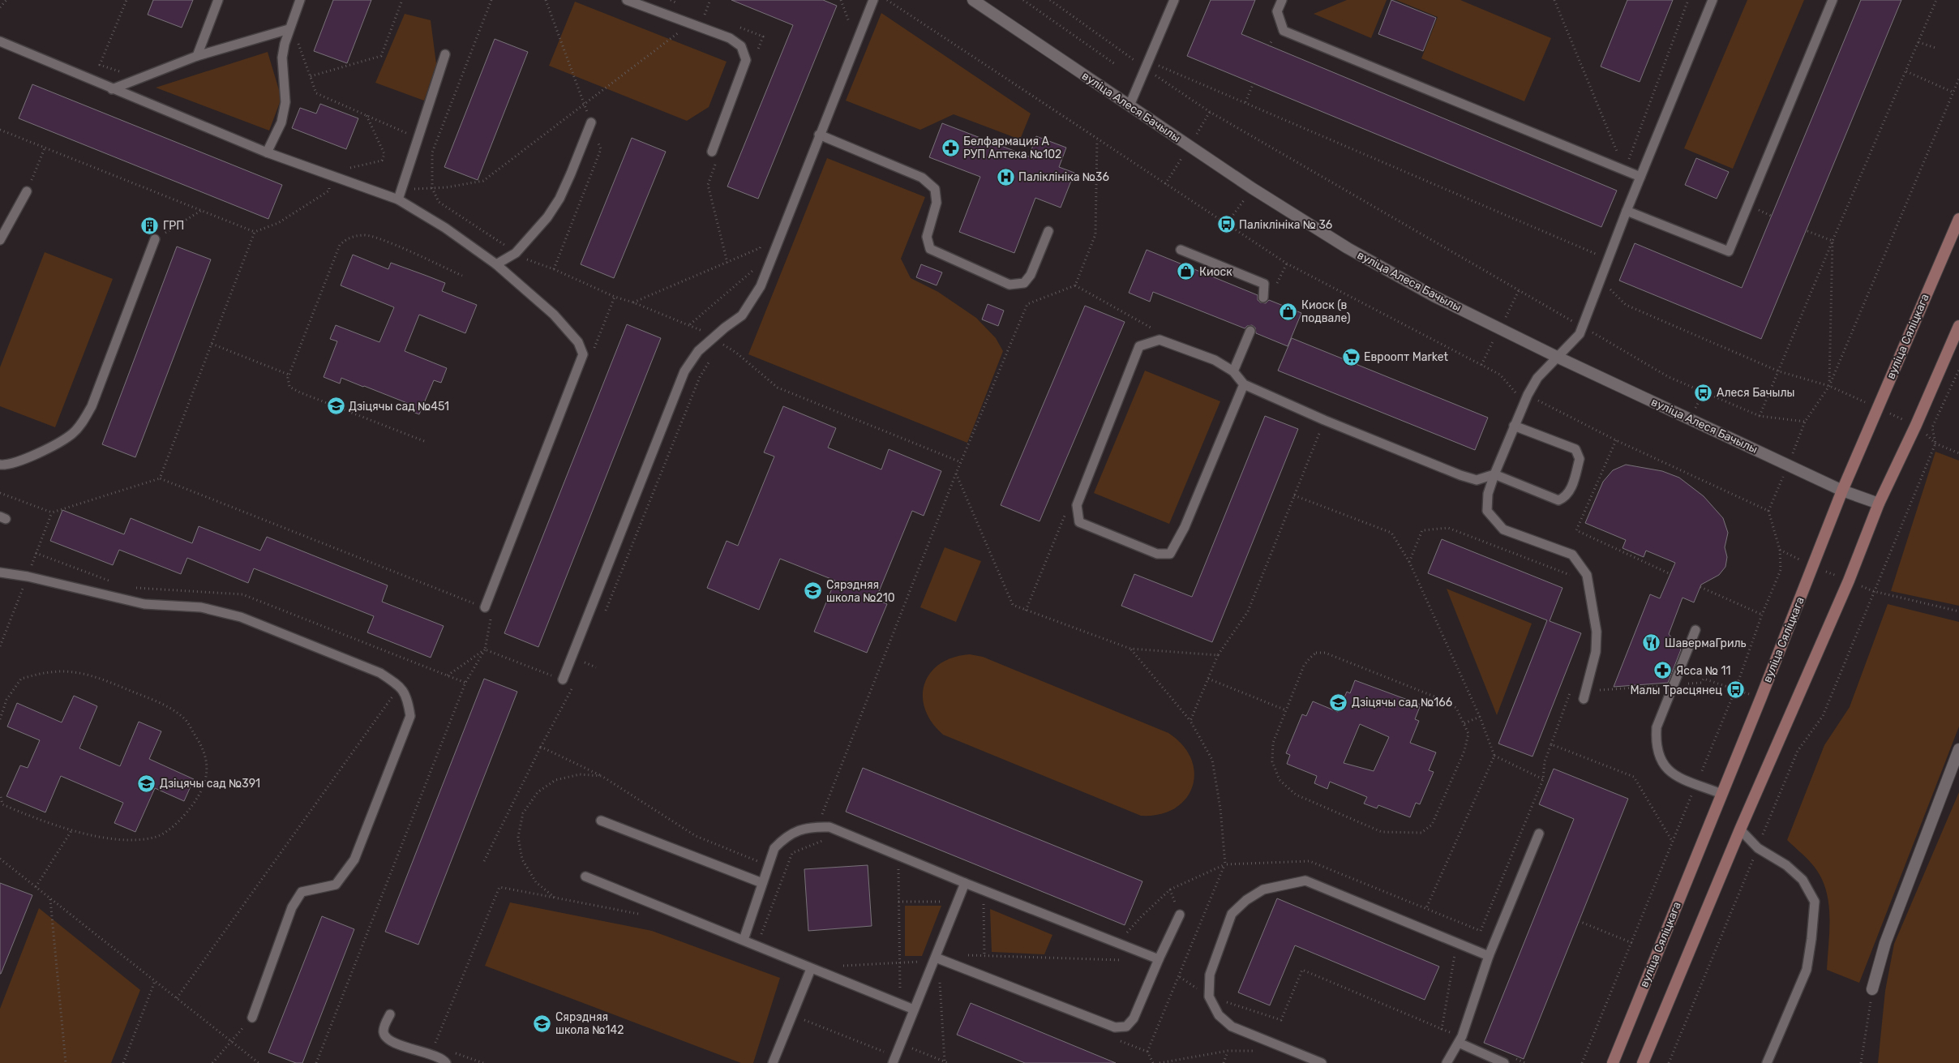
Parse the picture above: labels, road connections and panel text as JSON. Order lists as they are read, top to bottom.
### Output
{
  "streets": {
    "main road": ["вуліца Сяліцкага"],
    "street": ["вуліца Алеся Бачылы"]
  },
  "crossings": [
    ["вуліца Алеся Бачылы", "вуліца Сяліцкага"]
  ],
  "places": {
    "pharmacy": ["Белфармация А РУП Аптека №102", "Ясса № 11"],
    "hospital": ["Паліклініка №36"],
    "bus stop": ["Паліклініка № 36", "Алеся Бачылы", "Малы Трасцянец"],
    "building": ["ГРП"],
    "shop": ["Киоск", "Киоск (в подвале)"],
    "supermarket": ["Евроопт Market"],
    "school or university": [
      "Дзіцячы сад №451",
      "Сярэдняя школа №210",
      "Дзіцячы сад №166",
      "Дзіцячы сад №391",
      "Сярэдняя школа №142"
    ],
    "restaurant": ["ШавермаГриль"]
  }
}
